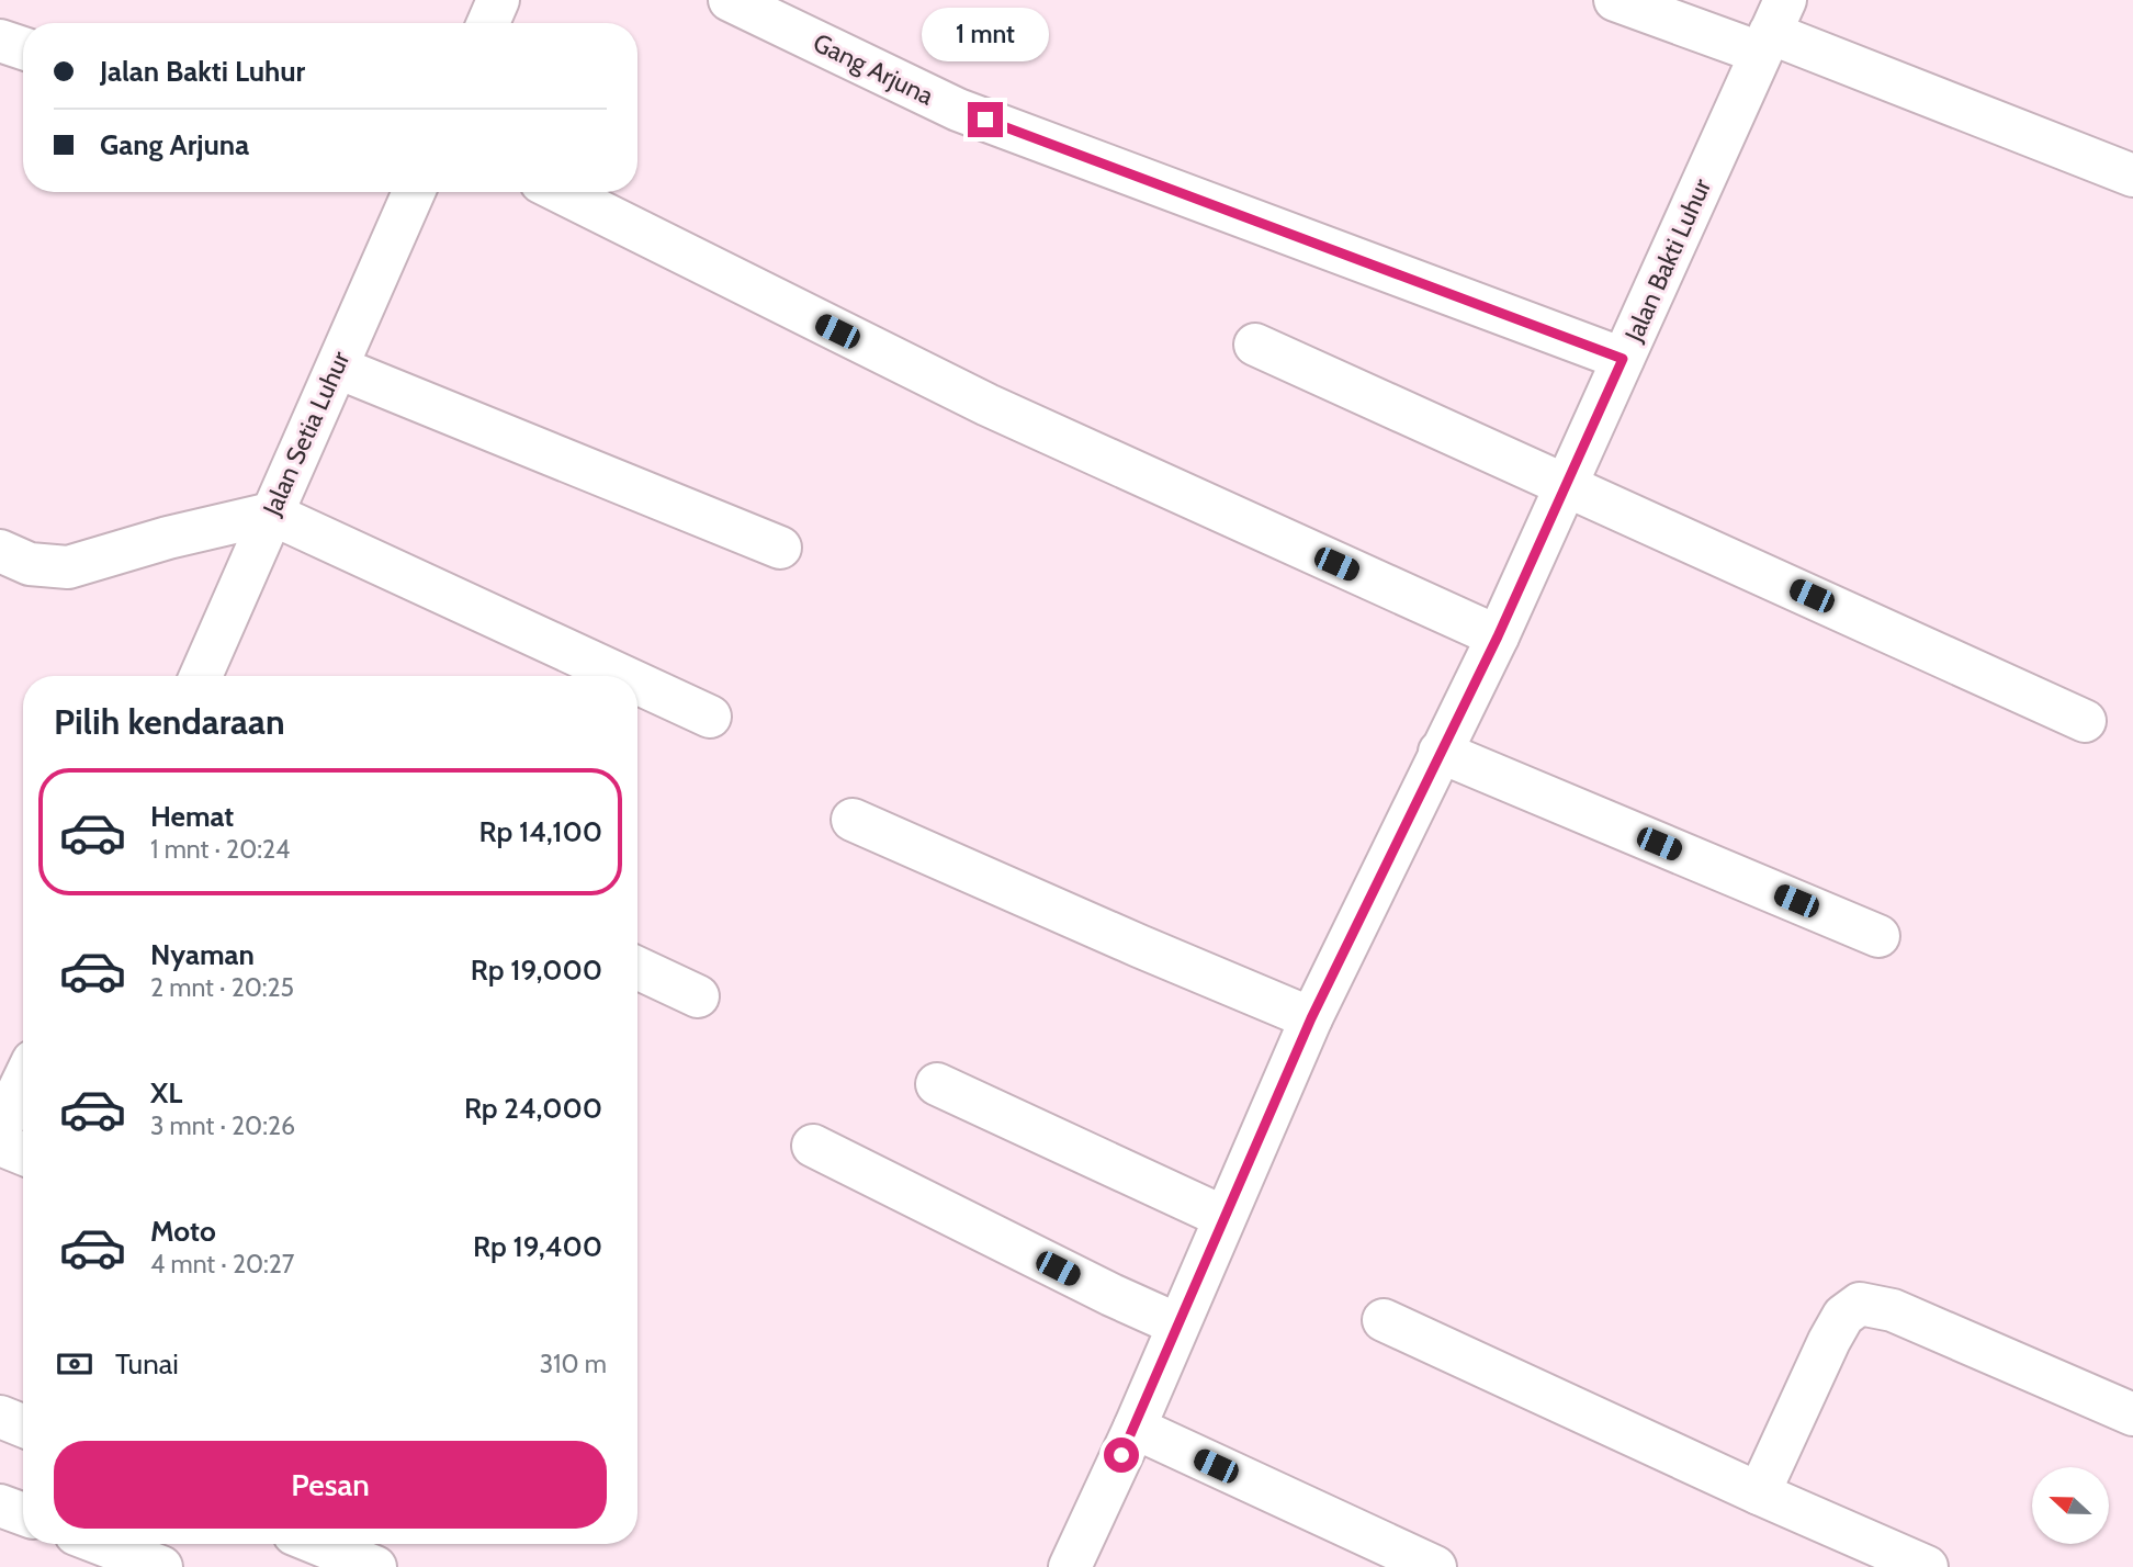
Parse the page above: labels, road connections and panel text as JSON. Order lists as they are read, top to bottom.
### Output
{
  "streets": {
    "street": ["Gang Arjuna", "Jalan Bakti Luhur", "Jalan Setia Luhur"]
  },
  "crossings": [
    ["Gang Arjuna", "Jalan Bakti Luhur"]
  ],
  "north": "left",
  "page": {
    "bubble": "1 mnt",
    "banner": ["Jalan Bakti Luhur", "Gang Arjuna"],
    "heading": "Pilih kendaraan",
    "list": [
      {
        "name": "Hemat",
        "note": "1 mnt · 20:24",
        "value": "Rp 14,100"
      },
      {
        "name": "Nyaman",
        "note": "2 mnt · 20:25",
        "value": "Rp 19,000"
      },
      {
        "name": "XL",
        "note": "3 mnt · 20:26",
        "value": "Rp 24,000"
      },
      {
        "name": "Moto",
        "note": "4 mnt · 20:27",
        "value": "Rp 19,400"
      }
    ],
    "pay": ["Tunai", "310 m"],
    "buttons": "Pesan"
  }
}
